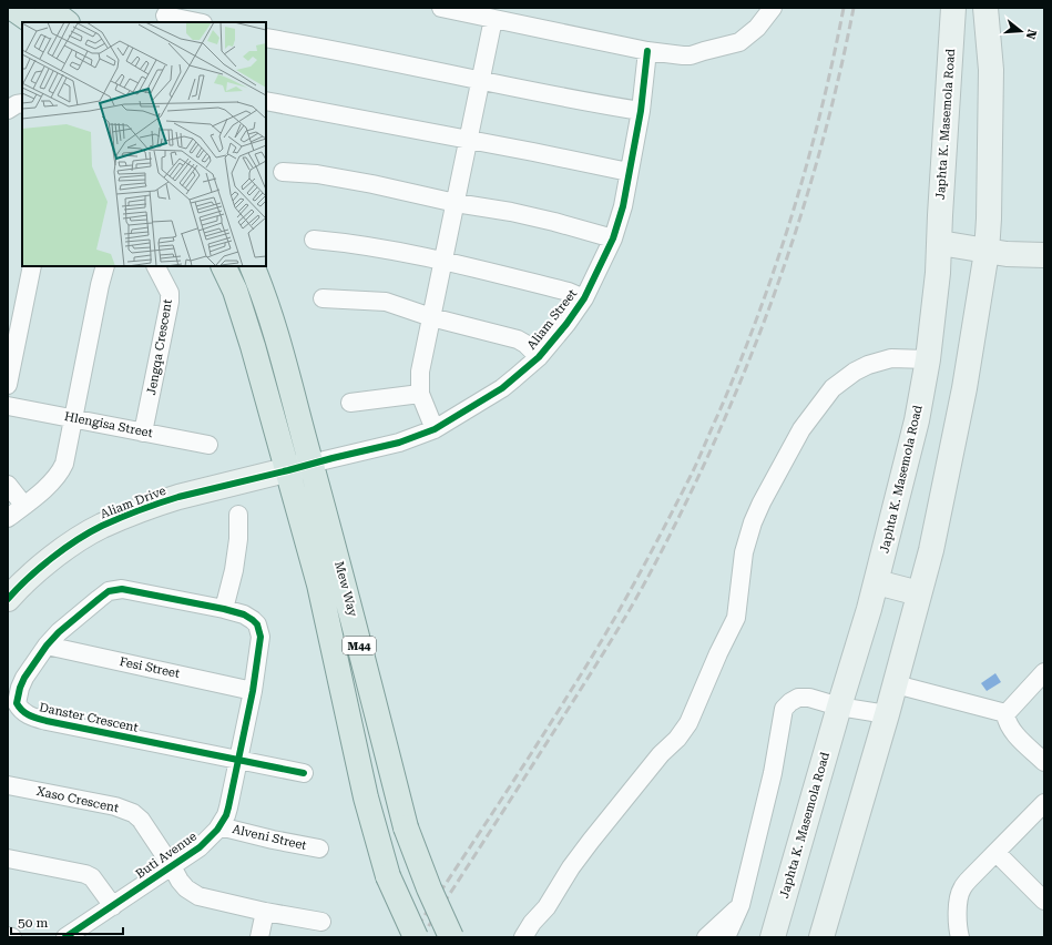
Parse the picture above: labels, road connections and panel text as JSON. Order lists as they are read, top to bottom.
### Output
{
  "streets": {
    "main road": [
      "Japhta K. Masemola Road",
      "Aliam Drive",
      "Mew Way",
      "M44"
    ],
    "street": [
      "Aliam Street",
      "Jengqa Crescent",
      "Hlengisa Street",
      "Fesi Street",
      "Danster Crescent",
      "Xaso Crescent",
      "Alveni Street",
      "Buti Avenue"
    ]
  },
  "crossings": [
    ["Aliam Street", "Aliam Drive"],
    ["Aliam Street", "Mew Way"],
    ["Jengqa Crescent", "Hlengisa Street"],
    ["Aliam Drive", "Mew Way"],
    ["Fesi Street", "Danster Crescent"],
    ["Fesi Street", "Buti Avenue"],
    ["Danster Crescent", "Buti Avenue"],
    ["Xaso Crescent", "Buti Avenue"],
    ["Alveni Street", "Buti Avenue"]
  ],
  "scale_bar": "50 m",
  "north": "right"
}
